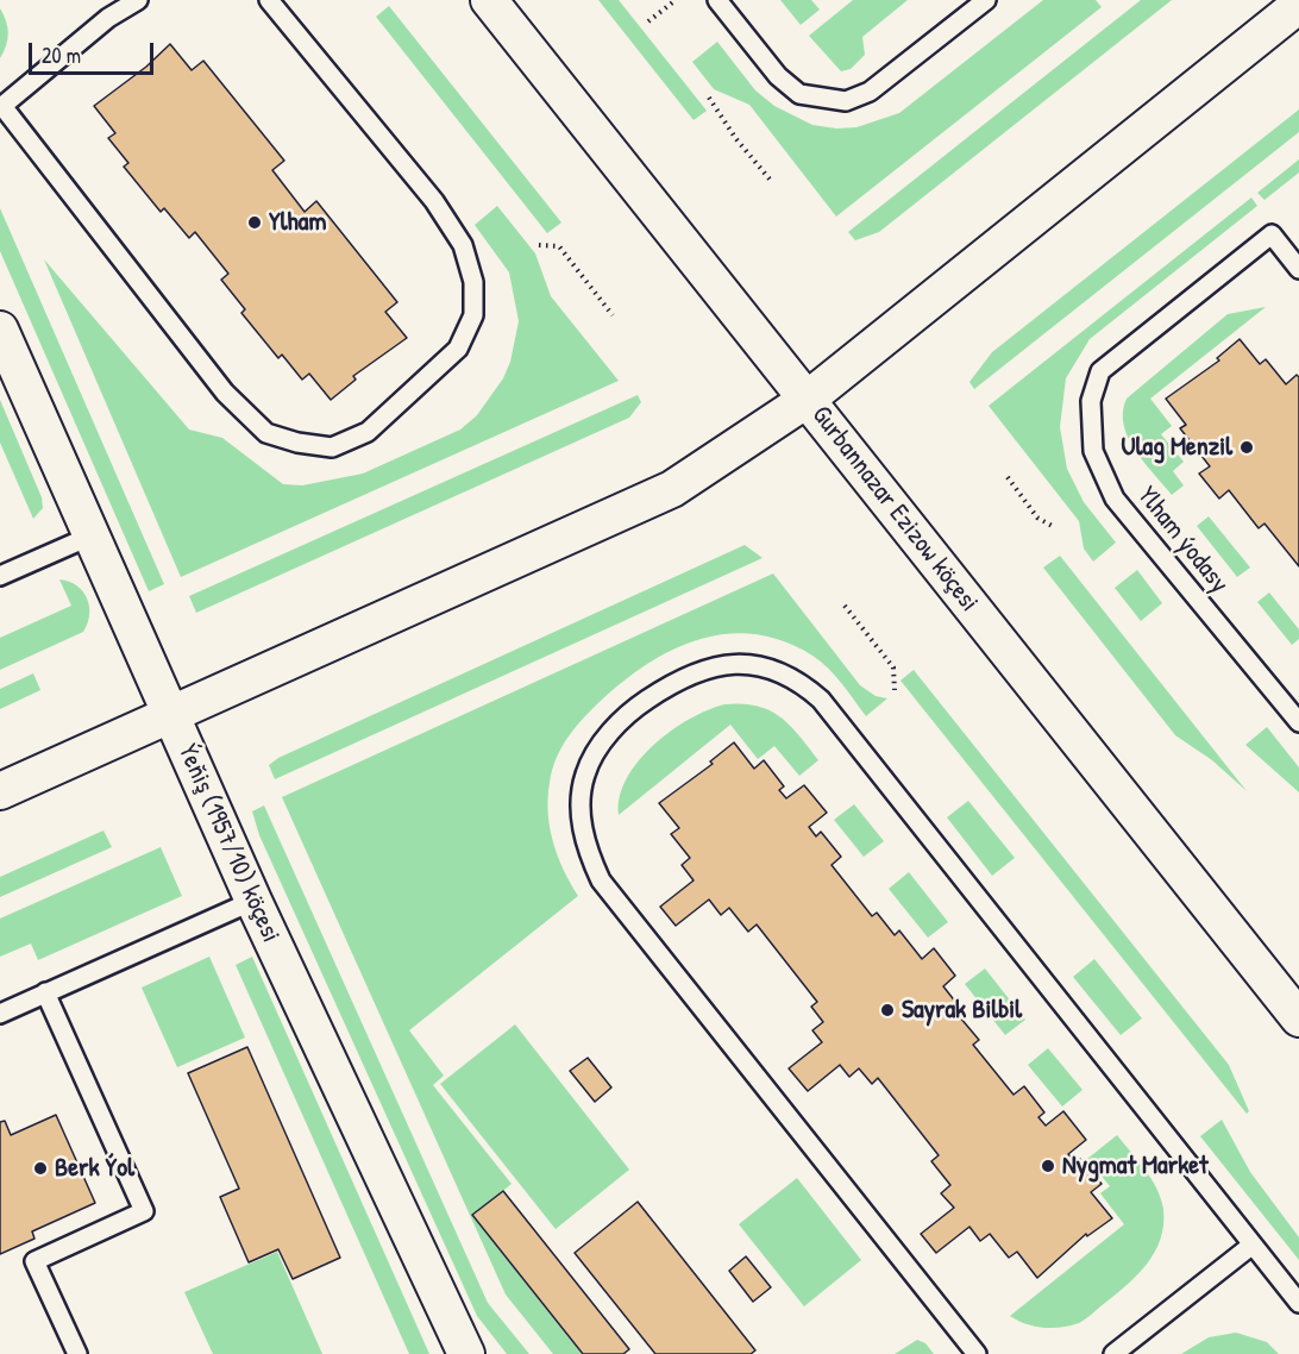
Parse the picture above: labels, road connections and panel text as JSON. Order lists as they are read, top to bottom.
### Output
{
  "streets": {
    "street": ["Gurbannazar Ezizow köçesi", "Ýeňiş (1957/10) köçesi"],
    "lane": ["Ylham ýodasy"]
  },
  "places": [
    "Ylham",
    "Ulag Menzil",
    "Sayrak Bilbil",
    "Nygmat Market",
    "Berk Ýol"
  ],
  "scale_bar": "20 m"
}
